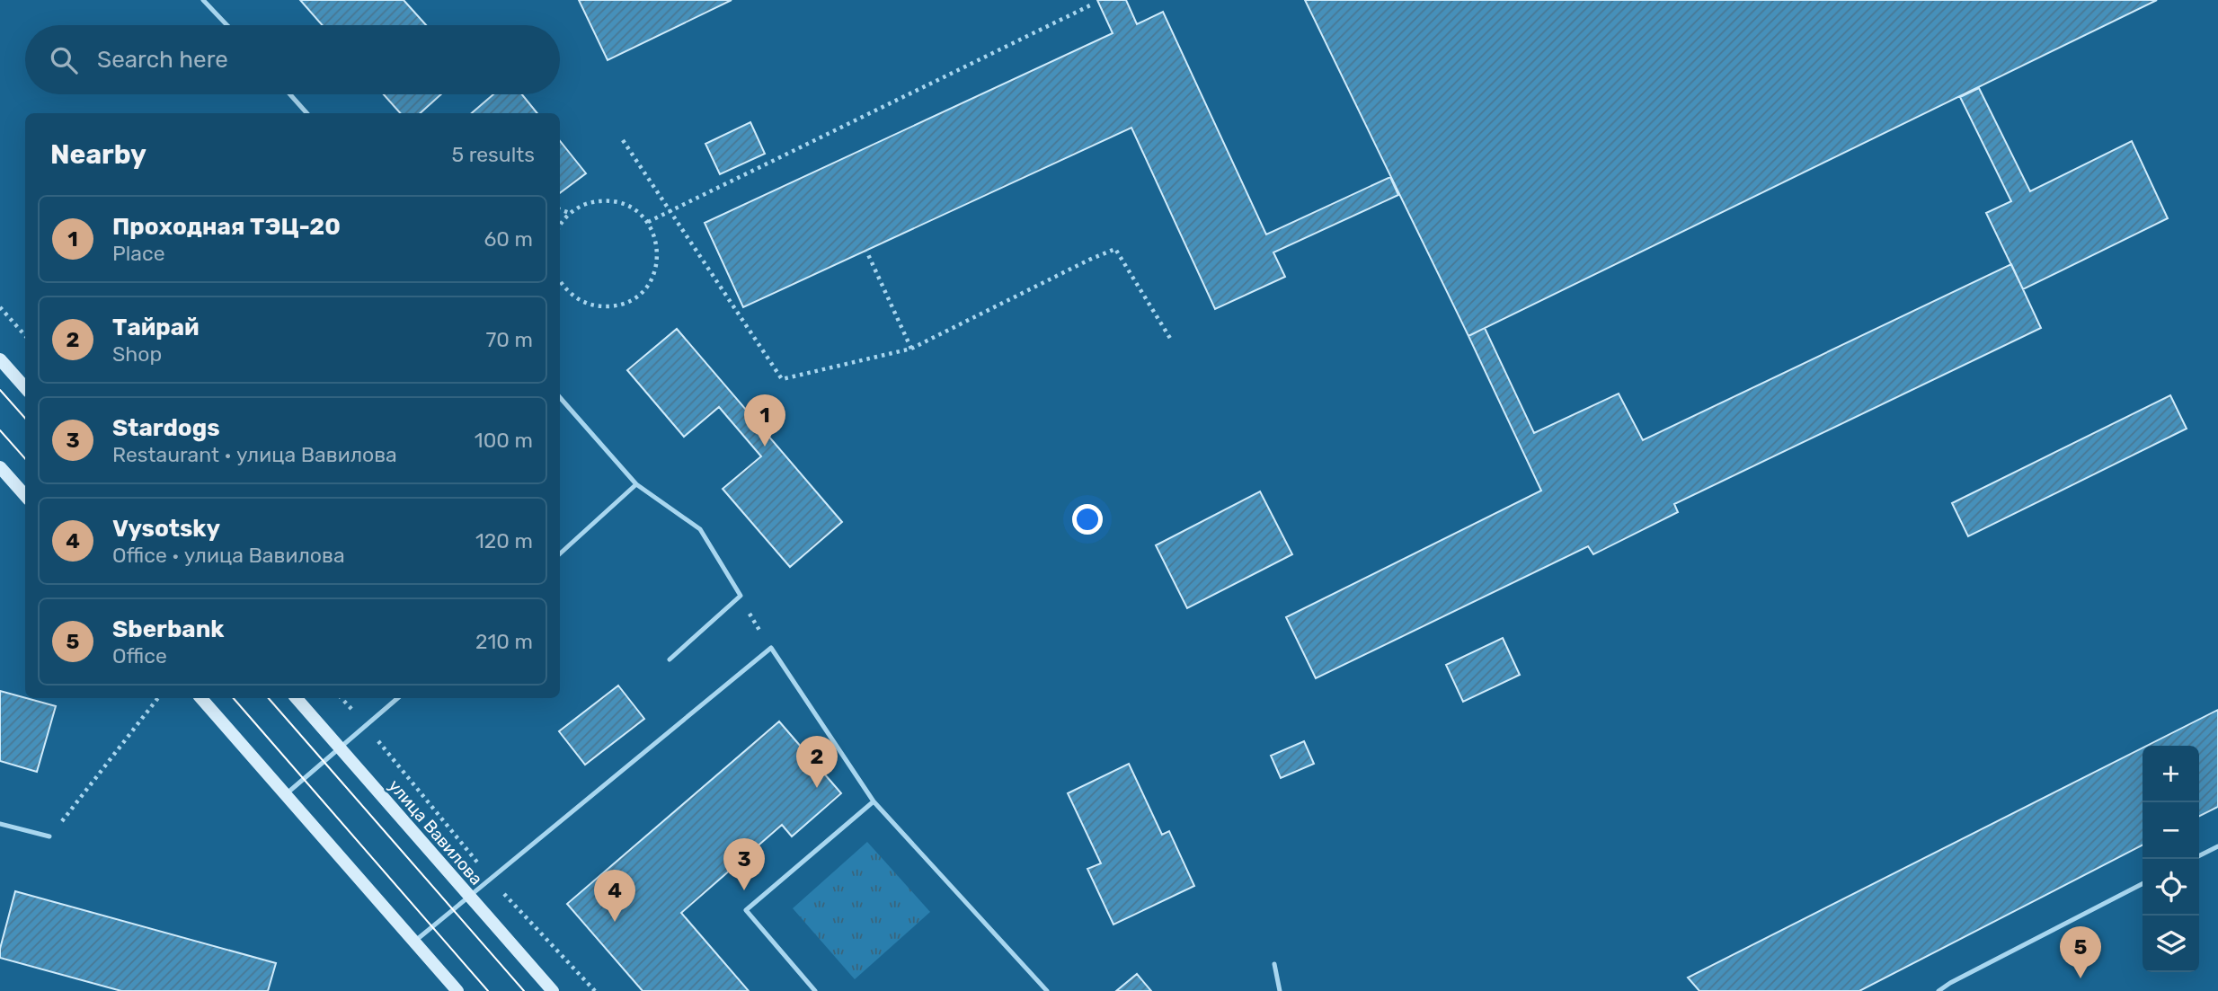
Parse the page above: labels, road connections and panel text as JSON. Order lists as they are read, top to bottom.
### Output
{
  "streets": {
    "main road": ["улица Вавилова"]
  },
  "page": {
    "search": "Search here",
    "heading": ["Nearby", "5 results"],
    "list": [
      {
        "mark": "1",
        "name": "Проходная ТЭЦ-20",
        "note": "Place",
        "value": "60 m"
      },
      {
        "mark": "2",
        "name": "Тайрай",
        "note": "Shop",
        "value": "70 m"
      },
      {
        "mark": "3",
        "name": "Stardogs",
        "note": "Restaurant · улица Вавилова",
        "value": "100 m"
      },
      {
        "mark": "4",
        "name": "Vysotsky",
        "note": "Office · улица Вавилова",
        "value": "120 m"
      },
      {
        "mark": "5",
        "name": "Sberbank",
        "note": "Office",
        "value": "210 m"
      }
    ],
    "pins": [
      "1",
      "2",
      "3",
      "4",
      "5"
    ],
    "map_buttons": ["+", "−"]
  }
}
